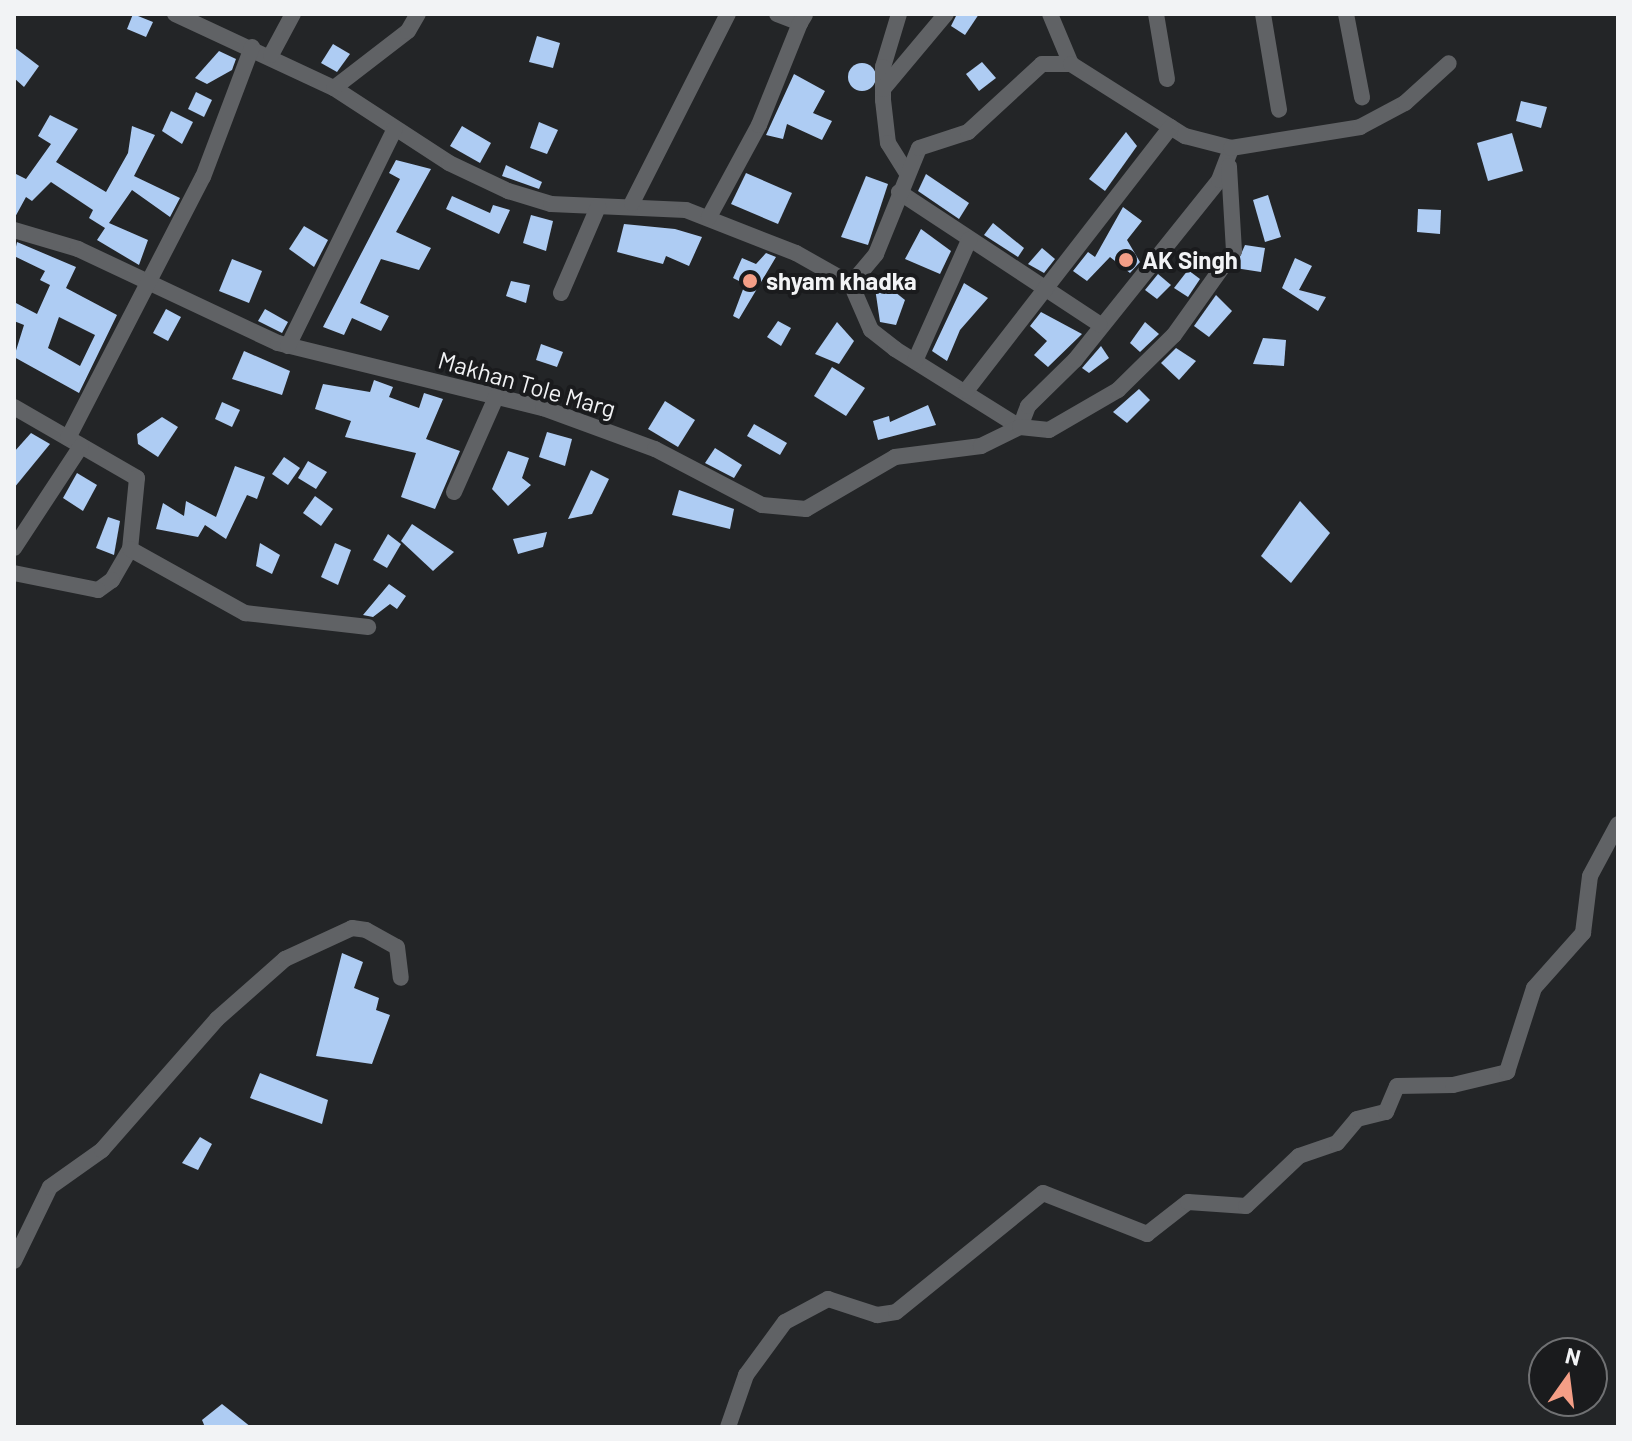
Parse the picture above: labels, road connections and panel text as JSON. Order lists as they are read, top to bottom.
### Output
{
  "streets": {
    "street": ["Makhan Tole Marg"]
  },
  "places": ["AK Singh", "shyam khadka"],
  "north": "top"
}
